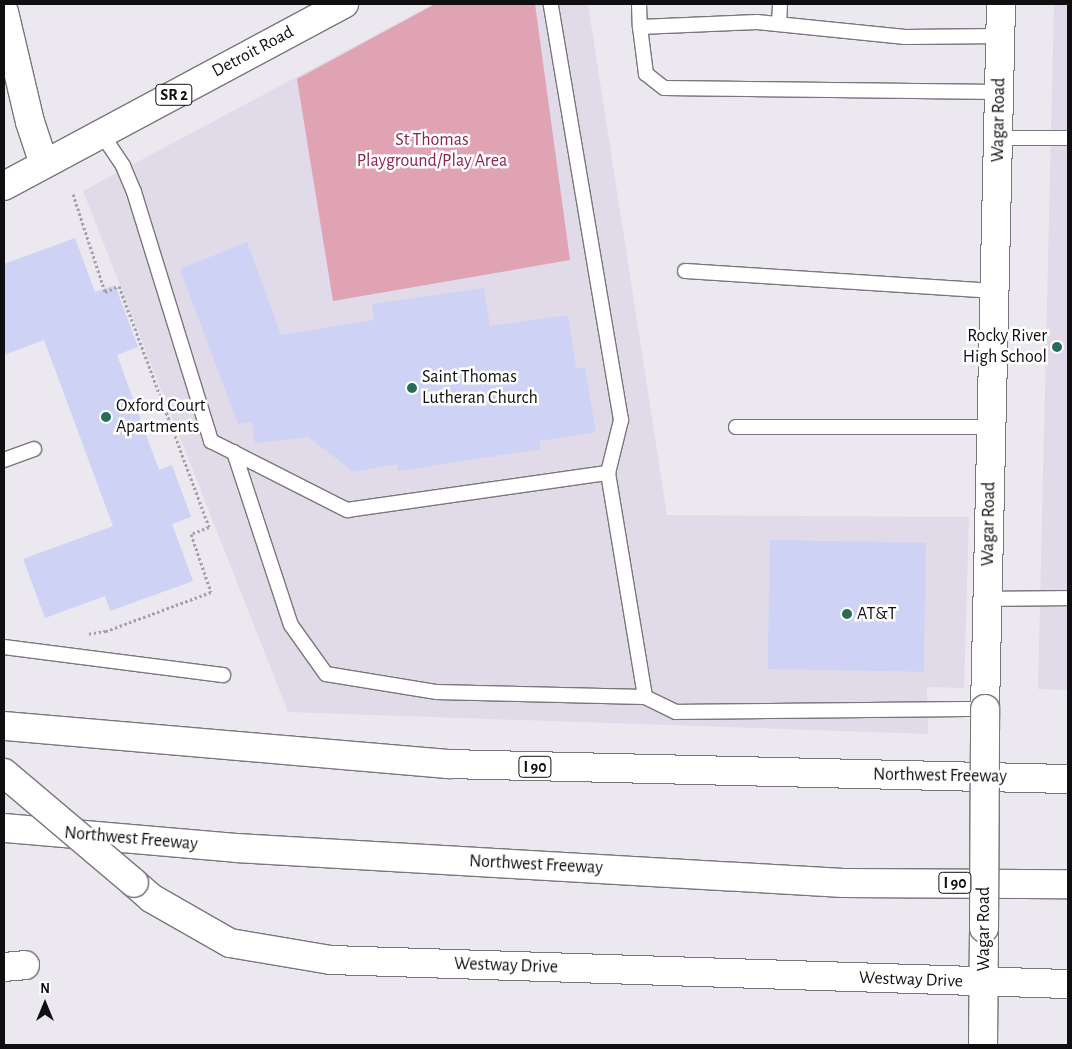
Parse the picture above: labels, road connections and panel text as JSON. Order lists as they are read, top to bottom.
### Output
{
  "streets": {
    "main road": [
      "Detroit Road",
      "SR 2",
      "Wagar Road",
      "I 90",
      "Northwest Freeway",
      "Westway Drive"
    ]
  },
  "crossings": [
    ["Wagar Road", "Westway Drive"]
  ],
  "parks": ["St Thomas Playground/Play Area"],
  "places": [
    "Rocky River High School",
    "Saint Thomas Lutheran Church",
    "Oxford Court Apartments",
    "AT&T"
  ],
  "north": "top"
}
